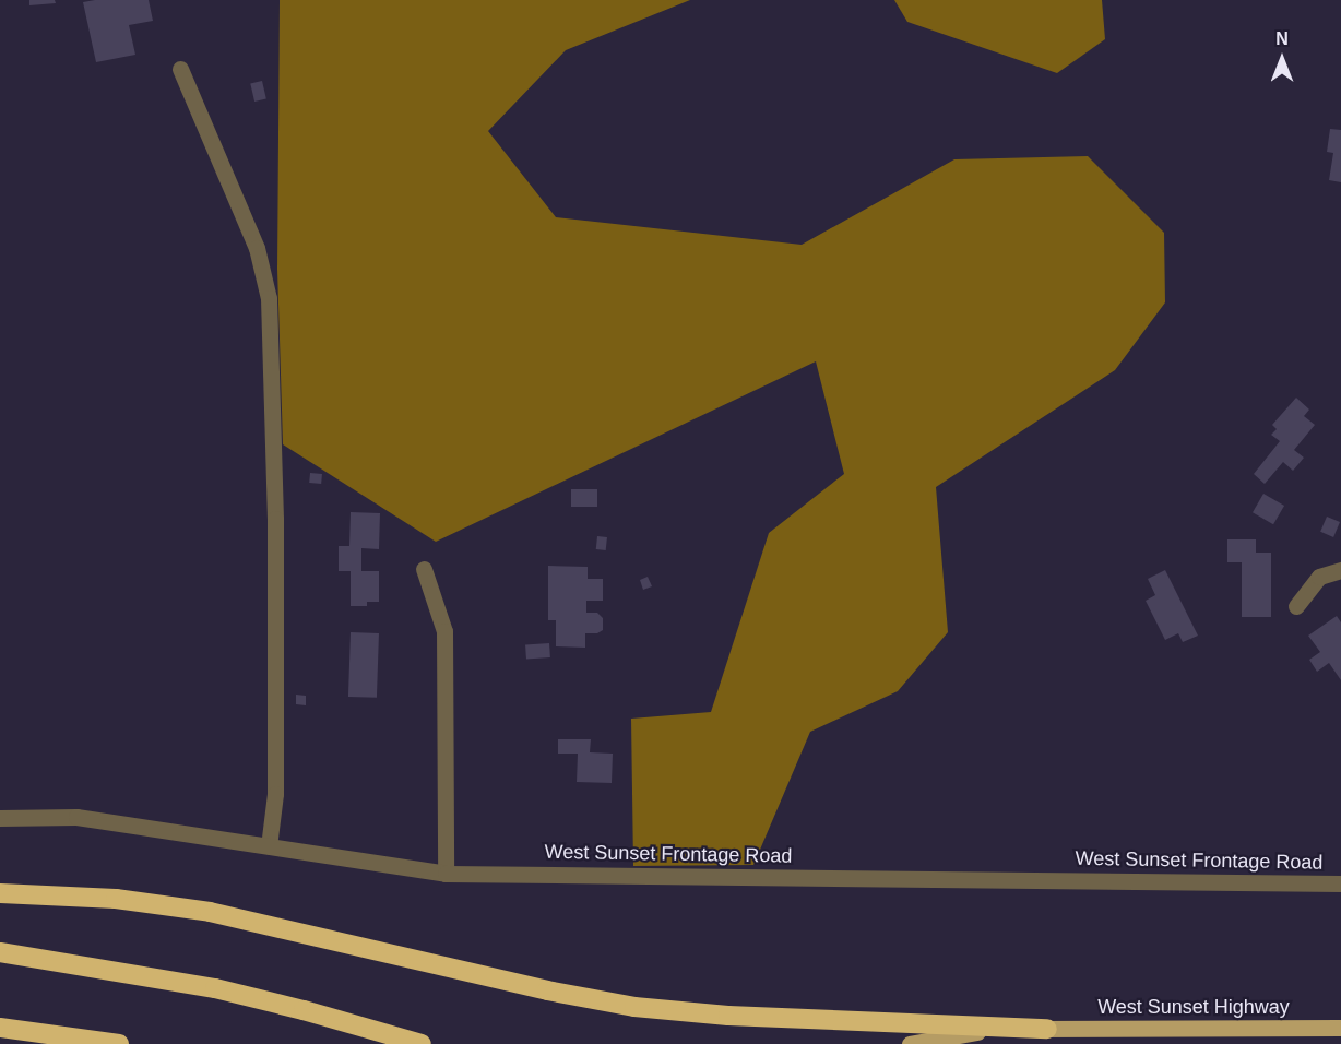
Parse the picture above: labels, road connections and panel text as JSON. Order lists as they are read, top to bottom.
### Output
{
  "streets": {
    "main road": ["West Sunset Highway"],
    "street": ["West Sunset Frontage Road"]
  },
  "north": "top"
}
